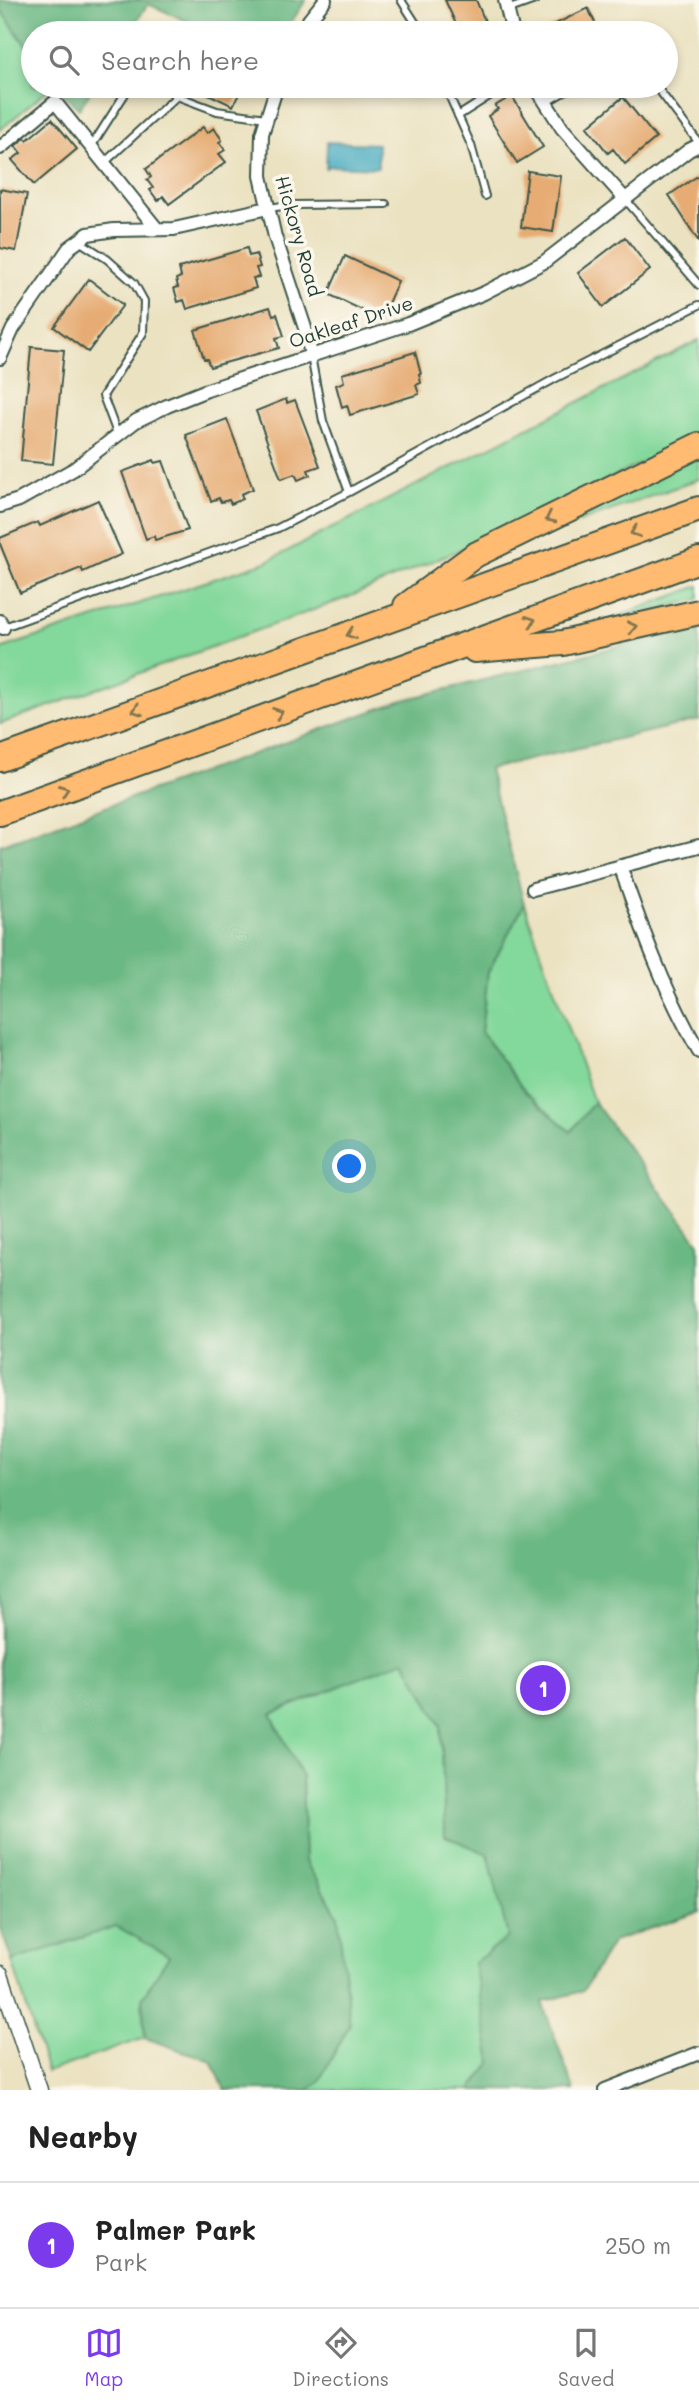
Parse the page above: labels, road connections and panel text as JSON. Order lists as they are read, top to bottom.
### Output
{
  "streets": {
    "street": ["Hickory Road", "Oakleaf Drive"]
  },
  "crossings": [
    ["Hickory Road", "Oakleaf Drive"]
  ],
  "page": {
    "search": "Search here",
    "pins": "1",
    "heading": "Nearby",
    "list": [
      {
        "mark": "1",
        "name": "Palmer Park",
        "note": "Park",
        "value": "250 m"
      }
    ],
    "nav": ["Map", "Directions", "Saved"]
  }
}
